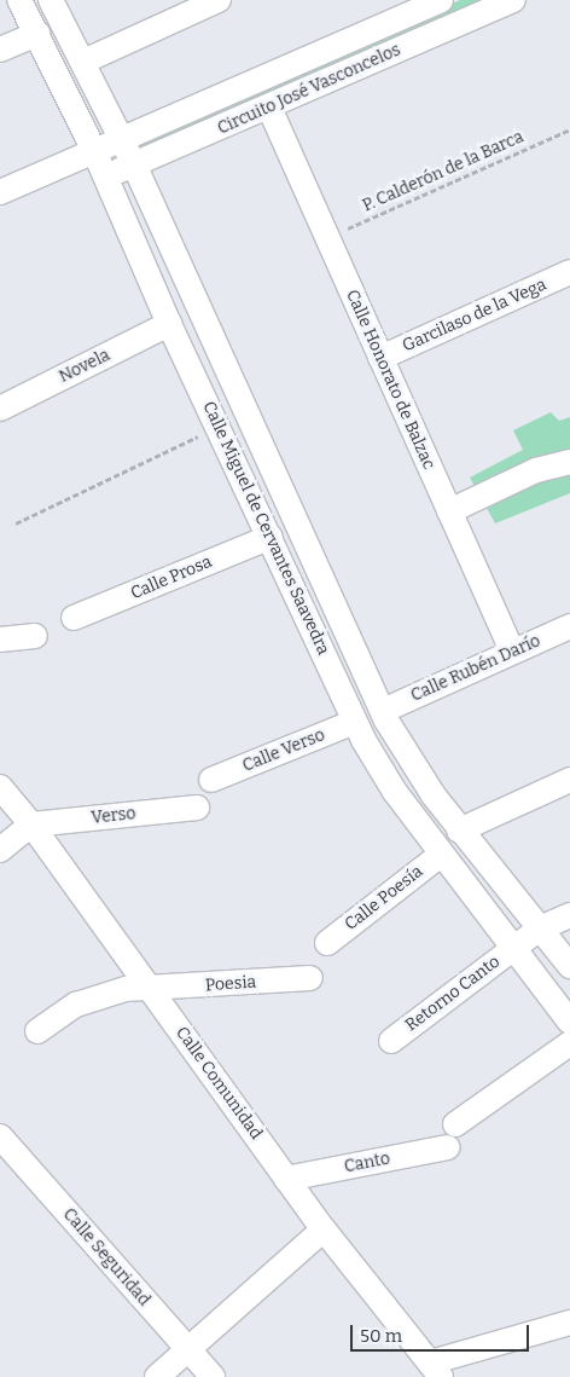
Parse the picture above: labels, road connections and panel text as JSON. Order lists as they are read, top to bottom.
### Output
{
  "streets": {
    "street": [
      "Circuito José Vasconcelos",
      "Garcilaso de la Vega",
      "Novela",
      "Calle Honorato de Balzac",
      "Calle Miguel de Cervantes Saavedra",
      "Calle Prosa",
      "Calle Rubén Darío",
      "Calle Verso",
      "Verso",
      "Calle Poesía",
      "Poesia",
      "Retorno Canto",
      "Calle Comunidad",
      "Canto",
      "Calle Seguridad"
    ],
    "path": ["P. Calderón de la Barca"]
  },
  "crossings": [
    ["Circuito José Vasconcelos", "Calle Honorato de Balzac"],
    ["Circuito José Vasconcelos", "Calle Miguel de Cervantes Saavedra"],
    ["P. Calderón de la Barca", "Calle Honorato de Balzac"],
    ["Garcilaso de la Vega", "Calle Honorato de Balzac"],
    ["Novela", "Calle Miguel de Cervantes Saavedra"],
    ["Calle Honorato de Balzac", "Calle Rubén Darío"],
    ["Calle Miguel de Cervantes Saavedra", "Calle Prosa"],
    ["Calle Miguel de Cervantes Saavedra", "Calle Rubén Darío"],
    ["Calle Miguel de Cervantes Saavedra", "Calle Verso"],
    ["Calle Miguel de Cervantes Saavedra", "Calle Poesía"],
    ["Calle Miguel de Cervantes Saavedra", "Retorno Canto"],
    ["Verso", "Calle Comunidad"],
    ["Poesia", "Calle Comunidad"],
    ["Calle Comunidad", "Canto"]
  ],
  "scale_bar": "50 m"
}
